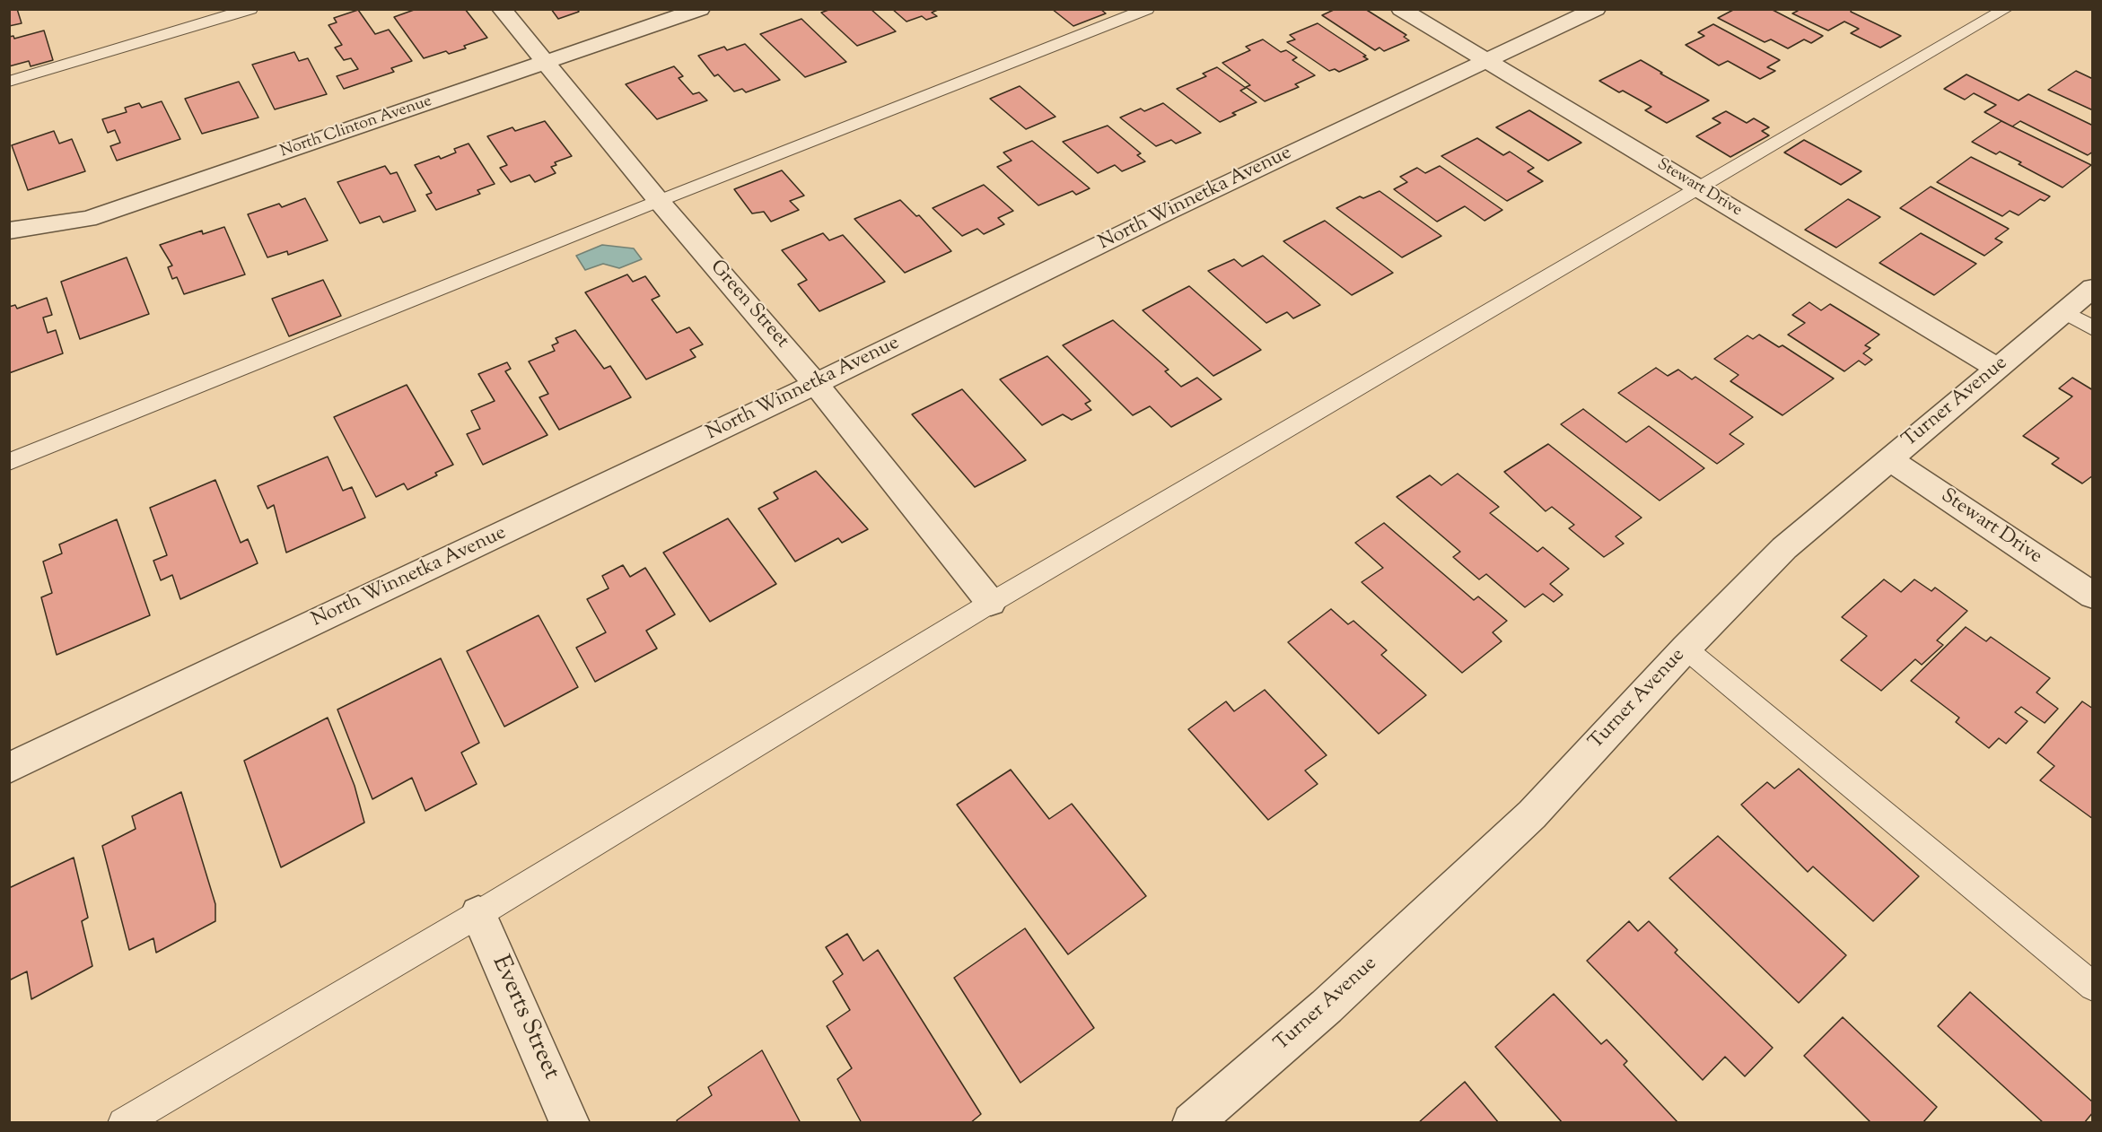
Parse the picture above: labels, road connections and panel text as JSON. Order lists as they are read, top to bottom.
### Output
{
  "streets": {
    "street": [
      "North Clinton Avenue",
      "Stewart Drive",
      "North Winnetka Avenue",
      "Green Street",
      "Turner Avenue",
      "Everts Street"
    ]
  },
  "crossings": [
    ["North Clinton Avenue", "Green Street"],
    ["Stewart Drive", "North Winnetka Avenue"],
    ["Stewart Drive", "Turner Avenue"],
    ["North Winnetka Avenue", "Green Street"]
  ]
}
